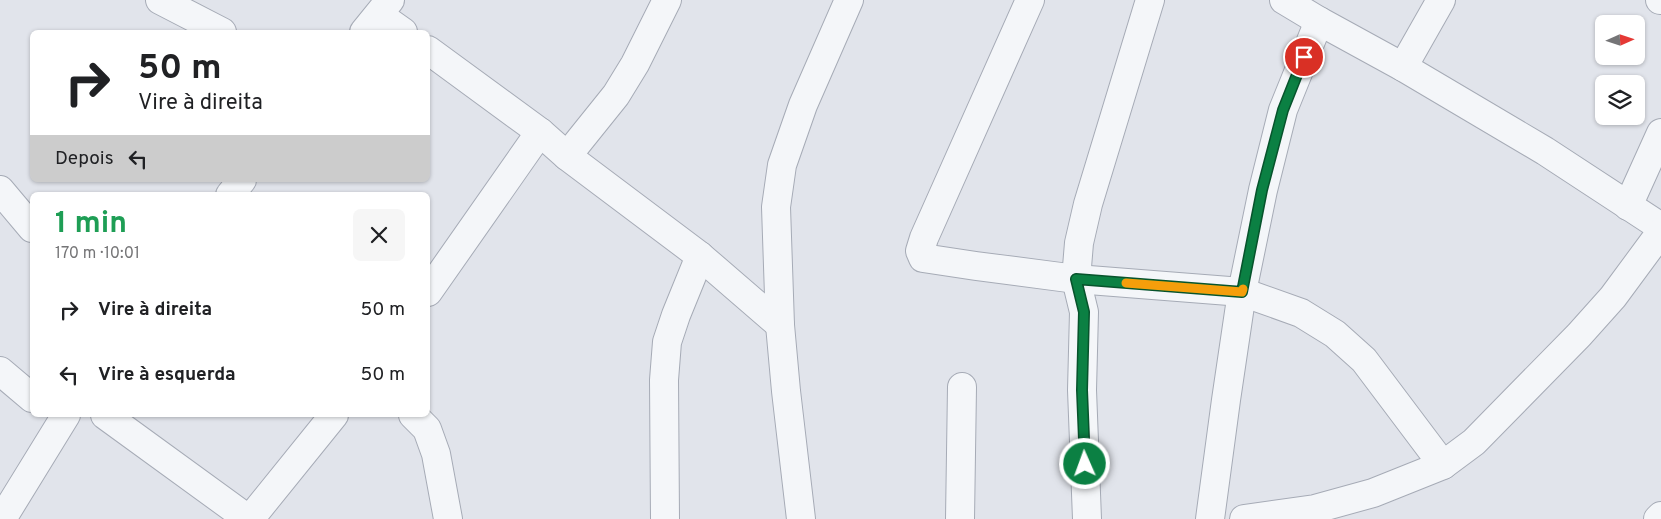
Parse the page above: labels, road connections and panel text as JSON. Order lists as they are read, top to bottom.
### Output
{
  "north": "right",
  "page": {
    "turn": ["50 m", "Vire à direita"],
    "then": "Depois",
    "heading": ["1 min", "170 m · 10:01"],
    "list": [
      {
        "name": "Vire à direita",
        "value": "50 m"
      },
      {
        "name": "Vire à esquerda",
        "value": "50 m"
      }
    ]
  }
}
